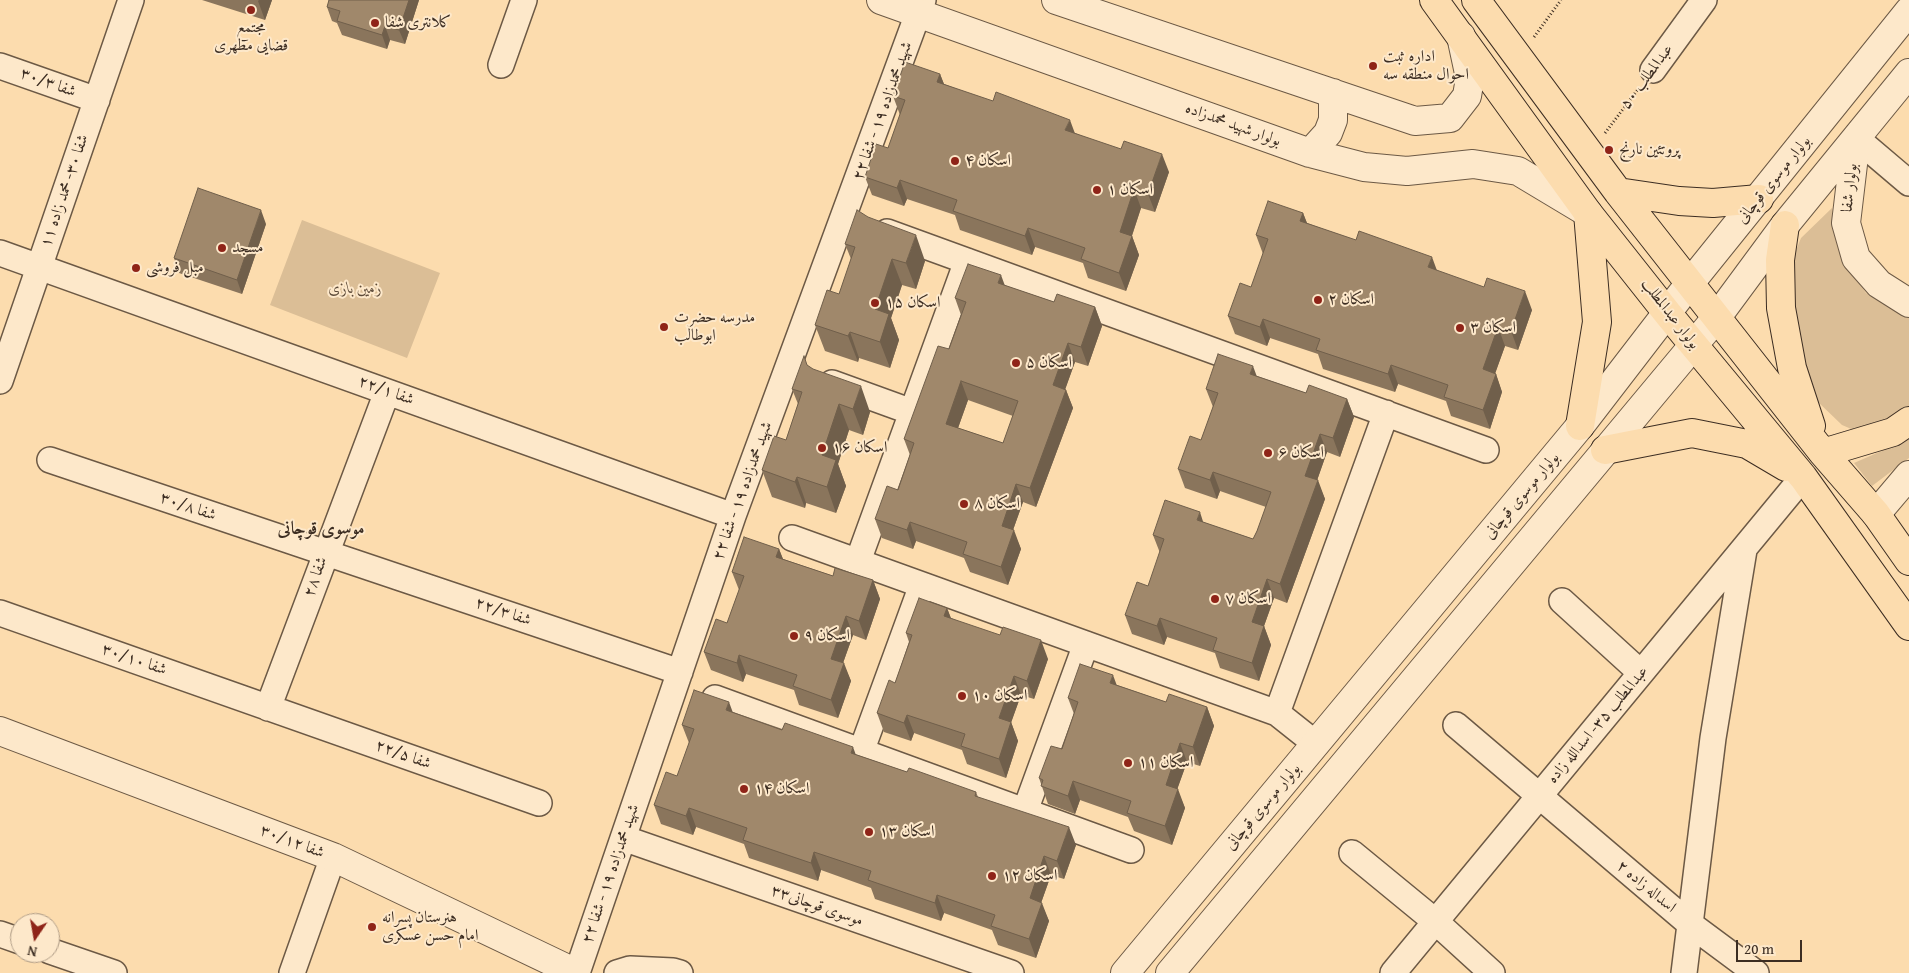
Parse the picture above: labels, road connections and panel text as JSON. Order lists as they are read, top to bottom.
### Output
{
  "streets": {
    "main road": ["بولوار عبدالمطلب"],
    "street": [
      "عبدالمطلب ۵۰",
      "۳۰/۳ شفا",
      "شهید محمدزاده ۱۹ - شفا ۲۲",
      "بولوار شهید محمدزاده",
      "بولوار موسوی قوچانی",
      "بولوار شفا",
      "شفا ۳۰- محمد زاده ۱۱",
      "۲۲/۱ شفا",
      "شفا ۳۰/۸",
      "شفا ۲۸",
      "شفا ۲۲/۳",
      "شفا ۳۰/۱۰",
      "عبدالمطلب ۳۵- اسدالله زاده",
      "شفا ۲۲/۵",
      "شفا ۳۰/۱۲",
      "اسداله زاده ۲",
      "موسوی قوچانی۳۳"
    ]
  },
  "crossings": [
    ["۳۰/۳ شفا", "شفا ۳۰- محمد زاده ۱۱"],
    ["شهید محمدزاده ۱۹ - شفا ۲۲", "بولوار شهید محمدزاده"],
    ["شهید محمدزاده ۱۹ - شفا ۲۲", "۲۲/۱ شفا"],
    ["شهید محمدزاده ۱۹ - شفا ۲۲", "شفا ۲۲/۳"],
    ["شهید محمدزاده ۱۹ - شفا ۲۲", "شفا ۳۰/۱۲"],
    ["شهید محمدزاده ۱۹ - شفا ۲۲", "موسوی قوچانی۳۳"],
    ["بولوار شهید محمدزاده", "بولوار عبدالمطلب"],
    ["بولوار موسوی قوچانی", "بولوار عبدالمطلب"],
    ["شفا ۳۰- محمد زاده ۱۱", "۲۲/۱ شفا"],
    ["بولوار عبدالمطلب", "عبدالمطلب ۳۵- اسدالله زاده"],
    ["۲۲/۱ شفا", "شفا ۲۸"],
    ["شفا ۳۰/۸", "شفا ۲۸"],
    ["شفا ۳۰/۸", "شفا ۲۲/۳"],
    ["شفا ۲۸", "شفا ۲۲/۳"],
    ["شفا ۲۸", "شفا ۳۰/۱۰"],
    ["شفا ۲۸", "شفا ۲۲/۵"],
    ["شفا ۳۰/۱۰", "شفا ۲۲/۵"],
    ["عبدالمطلب ۳۵- اسدالله زاده", "اسداله زاده ۲"]
  ],
  "districts": ["موسوی قوچانی"],
  "parks": ["زمین بازی"],
  "places": [
    "مجتمع قضایی مطهری",
    "کلانتری شفا",
    "اداره ثبت احوال منطقه سه",
    "پروتئین نارنج",
    "اسکان ۴",
    "اسکان ۱",
    "مسجد",
    "مبل فروشی",
    "اسکان ۲",
    "اسکان ۱۵",
    "مدرسه حضرت ابوطالب",
    "اسکان ۳",
    "اسکان ۵",
    "اسکان ۱۶",
    "اسکان ۶",
    "اسکان ۸",
    "اسکان ۷",
    "اسکان ۹",
    "اسکان ۱۰",
    "اسکان ۱۱",
    "اسکان ۱۴",
    "اسکان ۱۳",
    "اسکان ۱۲",
    "هنرستان پسرانه امام حسن عسکری"
  ],
  "scale_bar": "20 m",
  "north": "bottom"
}
